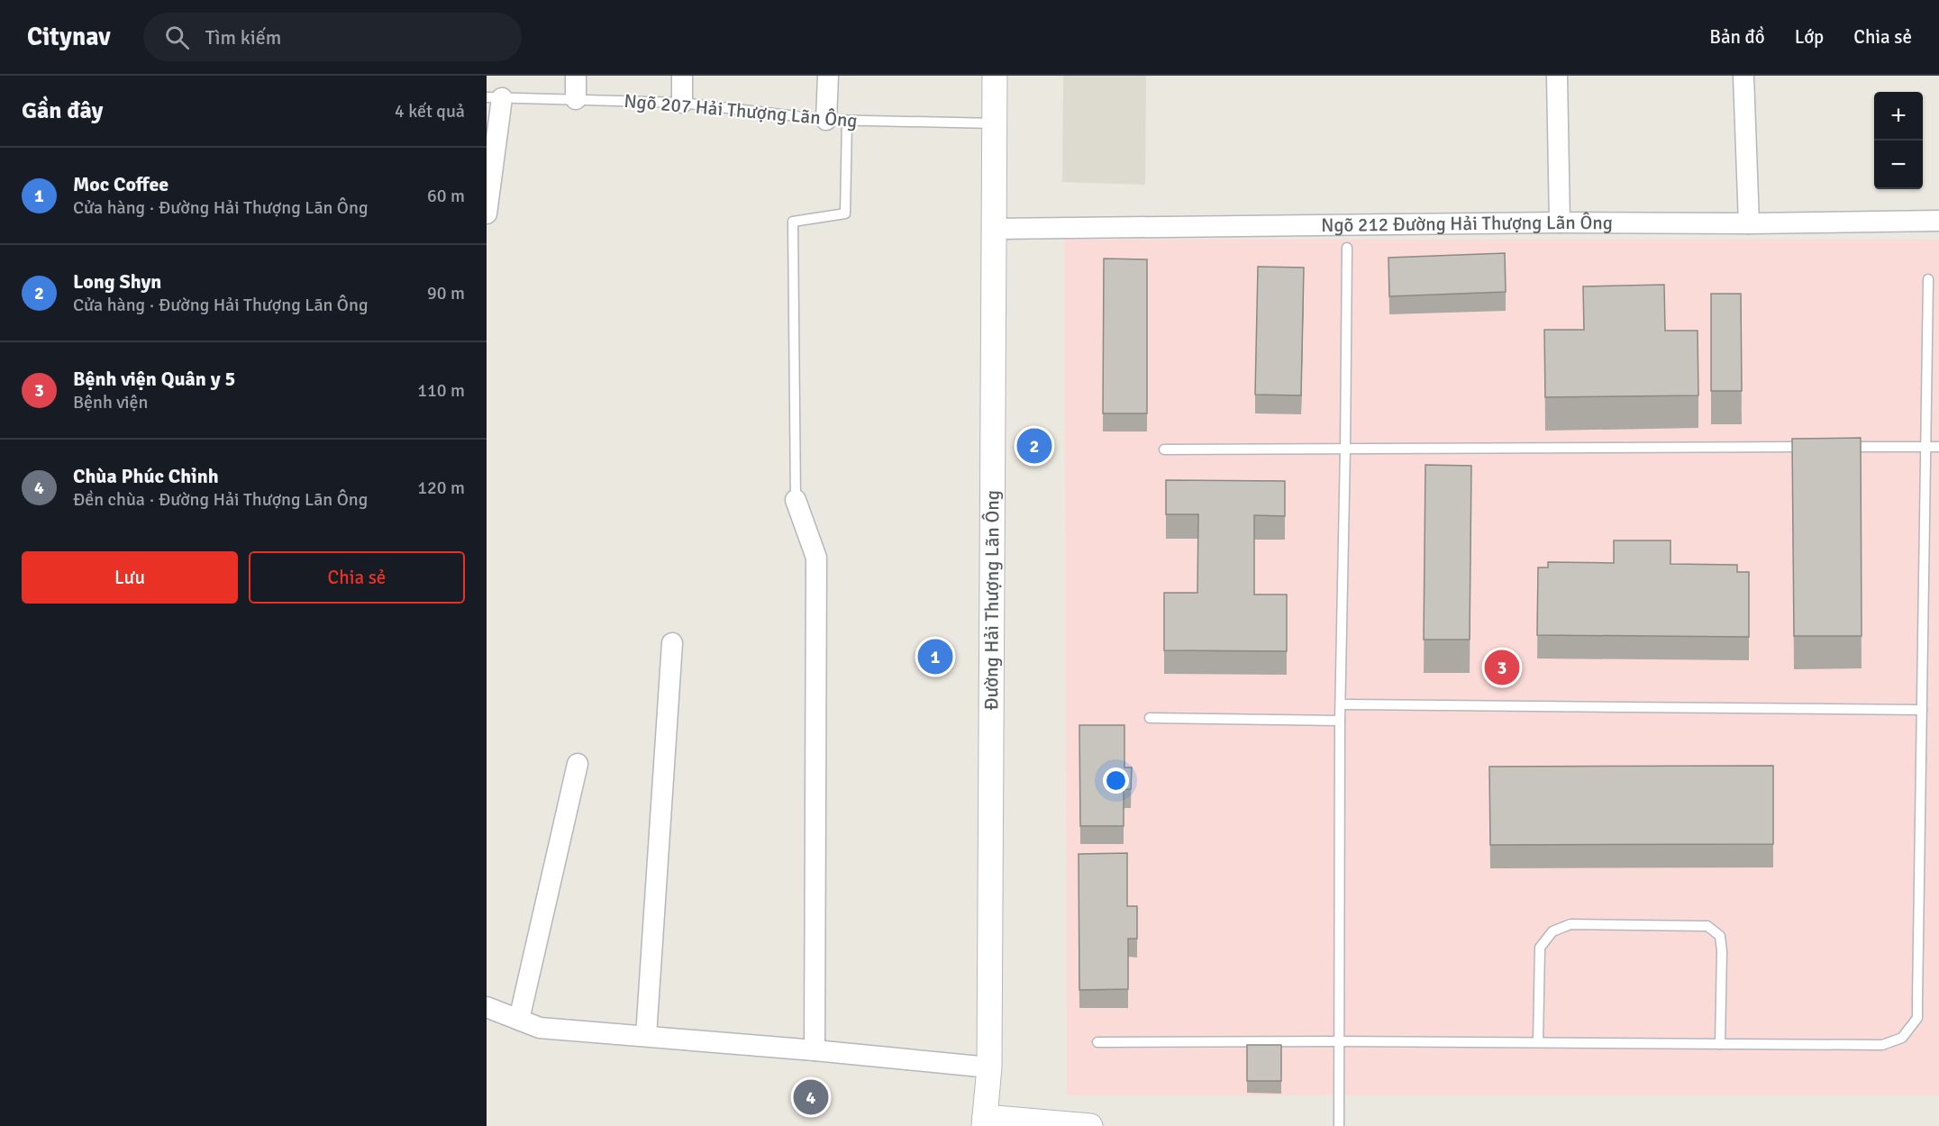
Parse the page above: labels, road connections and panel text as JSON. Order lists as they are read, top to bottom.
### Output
{
  "streets": {
    "street": ["Ngõ 212 Đường Hải Thượng Lãn Ông", "Đường Hải Thượng Lãn Ông"],
    "lane": ["Ngõ 207 Hải Thượng Lãn Ông"]
  },
  "crossings": [
    ["Ngõ 207 Hải Thượng Lãn Ông", "Đường Hải Thượng Lãn Ông"],
    ["Ngõ 212 Đường Hải Thượng Lãn Ông", "Đường Hải Thượng Lãn Ông"]
  ],
  "page": {
    "header": "Citynav",
    "search": "Tìm kiếm",
    "nav": ["Bản đồ", "Lớp", "Chia sẻ"],
    "heading": ["Gần đây", "4 kết quả"],
    "map_buttons": ["+", "−"],
    "list": [
      {
        "mark": "1",
        "name": "Moc Coffee",
        "note": "Cửa hàng · Đường Hải Thượng Lãn Ông",
        "value": "60 m"
      },
      {
        "mark": "2",
        "name": "Long Shyn",
        "note": "Cửa hàng · Đường Hải Thượng Lãn Ông",
        "value": "90 m"
      },
      {
        "mark": "3",
        "name": "Bệnh viện Quân y 5",
        "note": "Bệnh viện",
        "value": "110 m"
      },
      {
        "mark": "4",
        "name": "Chùa Phúc Chỉnh",
        "note": "Đền chùa · Đường Hải Thượng Lãn Ông",
        "value": "120 m"
      }
    ],
    "pins": [
      "2",
      "1",
      "3",
      "4"
    ],
    "buttons": ["Lưu", "Chia sẻ"]
  }
}
